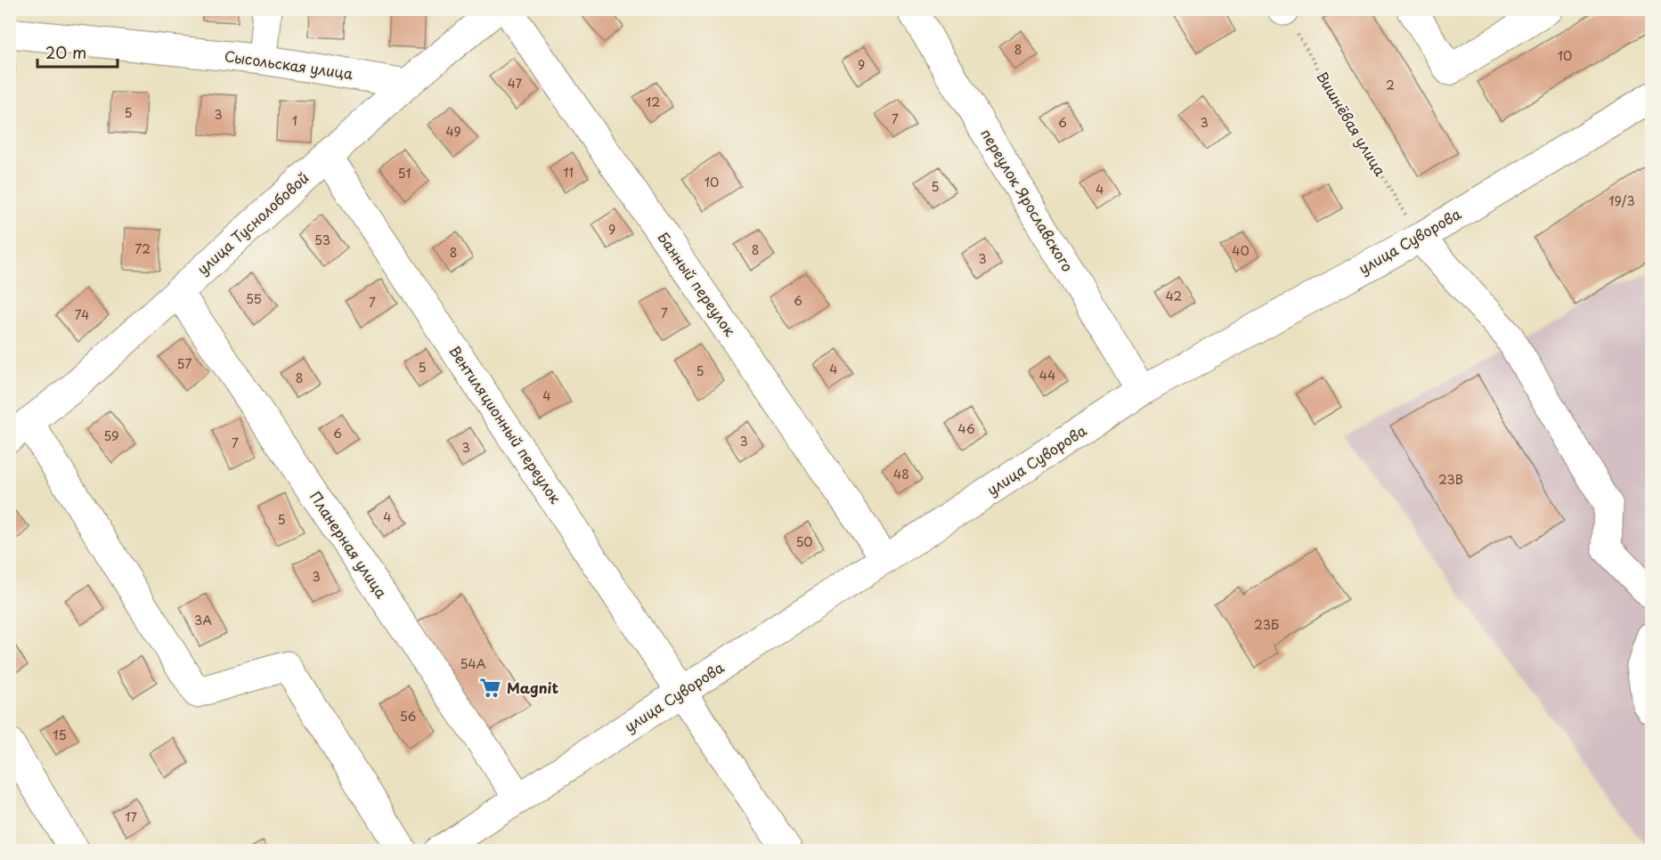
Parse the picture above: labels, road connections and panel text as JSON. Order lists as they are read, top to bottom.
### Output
{
  "streets": {
    "street": [
      "Сысольская улица",
      "переулок Ярославского",
      "улица Туснолобовой",
      "улица Суворова",
      "Банный переулок",
      "Вентиляционный переулок",
      "Планерная улица"
    ],
    "path": ["Вишнёвая улица"]
  },
  "crossings": [
    ["Сысольская улица", "улица Туснолобовой"],
    ["Вишнёвая улица", "улица Суворова"],
    ["переулок Ярославского", "улица Суворова"],
    ["улица Туснолобовой", "Вентиляционный переулок"],
    ["улица Туснолобовой", "Планерная улица"],
    ["улица Суворова", "Банный переулок"],
    ["улица Суворова", "Вентиляционный переулок"],
    ["улица Суворова", "Планерная улица"]
  ],
  "places": {
    "supermarket": ["Magnit"]
  },
  "house_numbers": [
    "8",
    "10",
    "9",
    "47",
    "2",
    "12",
    "5",
    "3",
    "7",
    "1",
    "6",
    "3",
    "49",
    "11",
    "51",
    "10",
    "5",
    "4",
    "19/3",
    "9",
    "53",
    "72",
    "8",
    "40",
    "8",
    "3",
    "42",
    "55",
    "6",
    "7",
    "7",
    "74",
    "57",
    "5",
    "4",
    "5",
    "44",
    "8",
    "4",
    "46",
    "6",
    "59",
    "3",
    "7",
    "3",
    "48",
    "23В",
    "4",
    "5",
    "50",
    "3",
    "3А",
    "23Б",
    "54А",
    "56",
    "15",
    "17"
  ],
  "scale_bar": "20 m"
}
